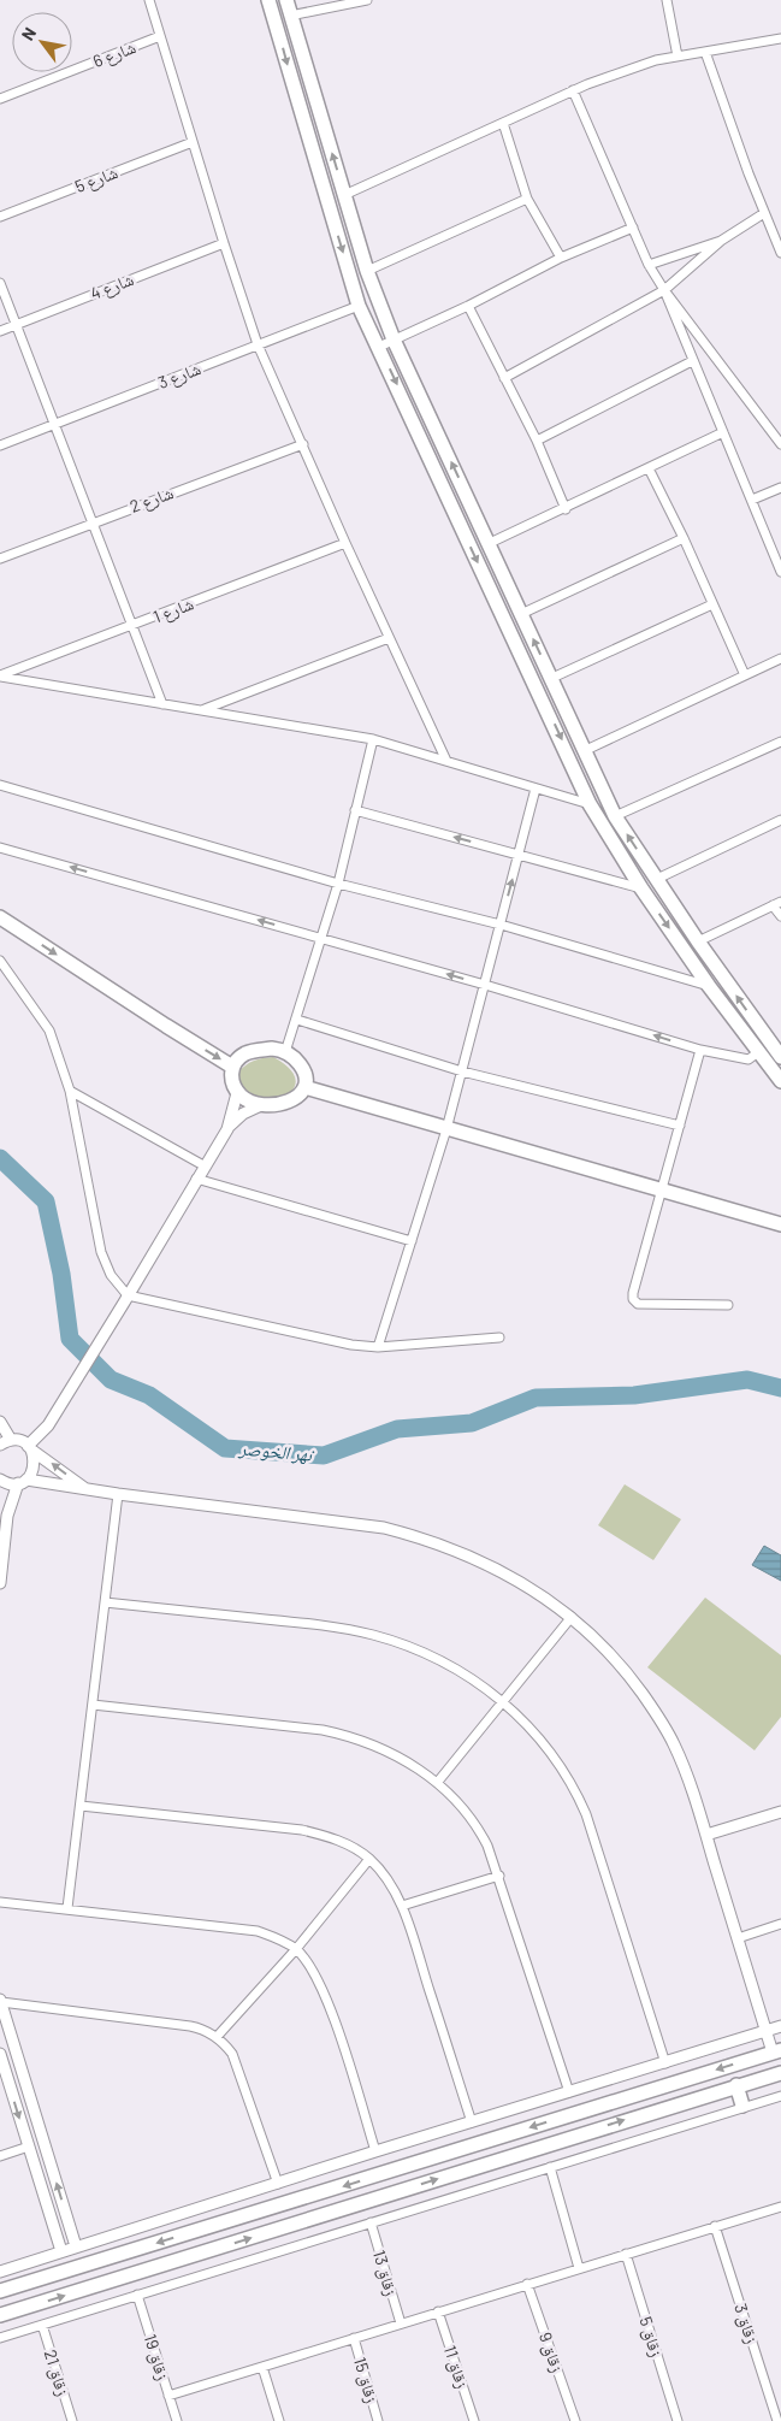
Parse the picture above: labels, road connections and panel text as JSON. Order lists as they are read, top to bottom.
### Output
{
  "streets": {
    "street": [
      "شارع 6",
      "شارع 5",
      "شارع 4",
      "شارع 3",
      "شارع 2",
      "شارع 1",
      "زقاق 13",
      "زقاق 3",
      "زقاق 5",
      "زقاق 9",
      "زقاق 19",
      "زقاق 11",
      "زقاق 21",
      "زقاق 15"
    ]
  },
  "water": ["نهر الخوصر"],
  "north": "top left"
}
